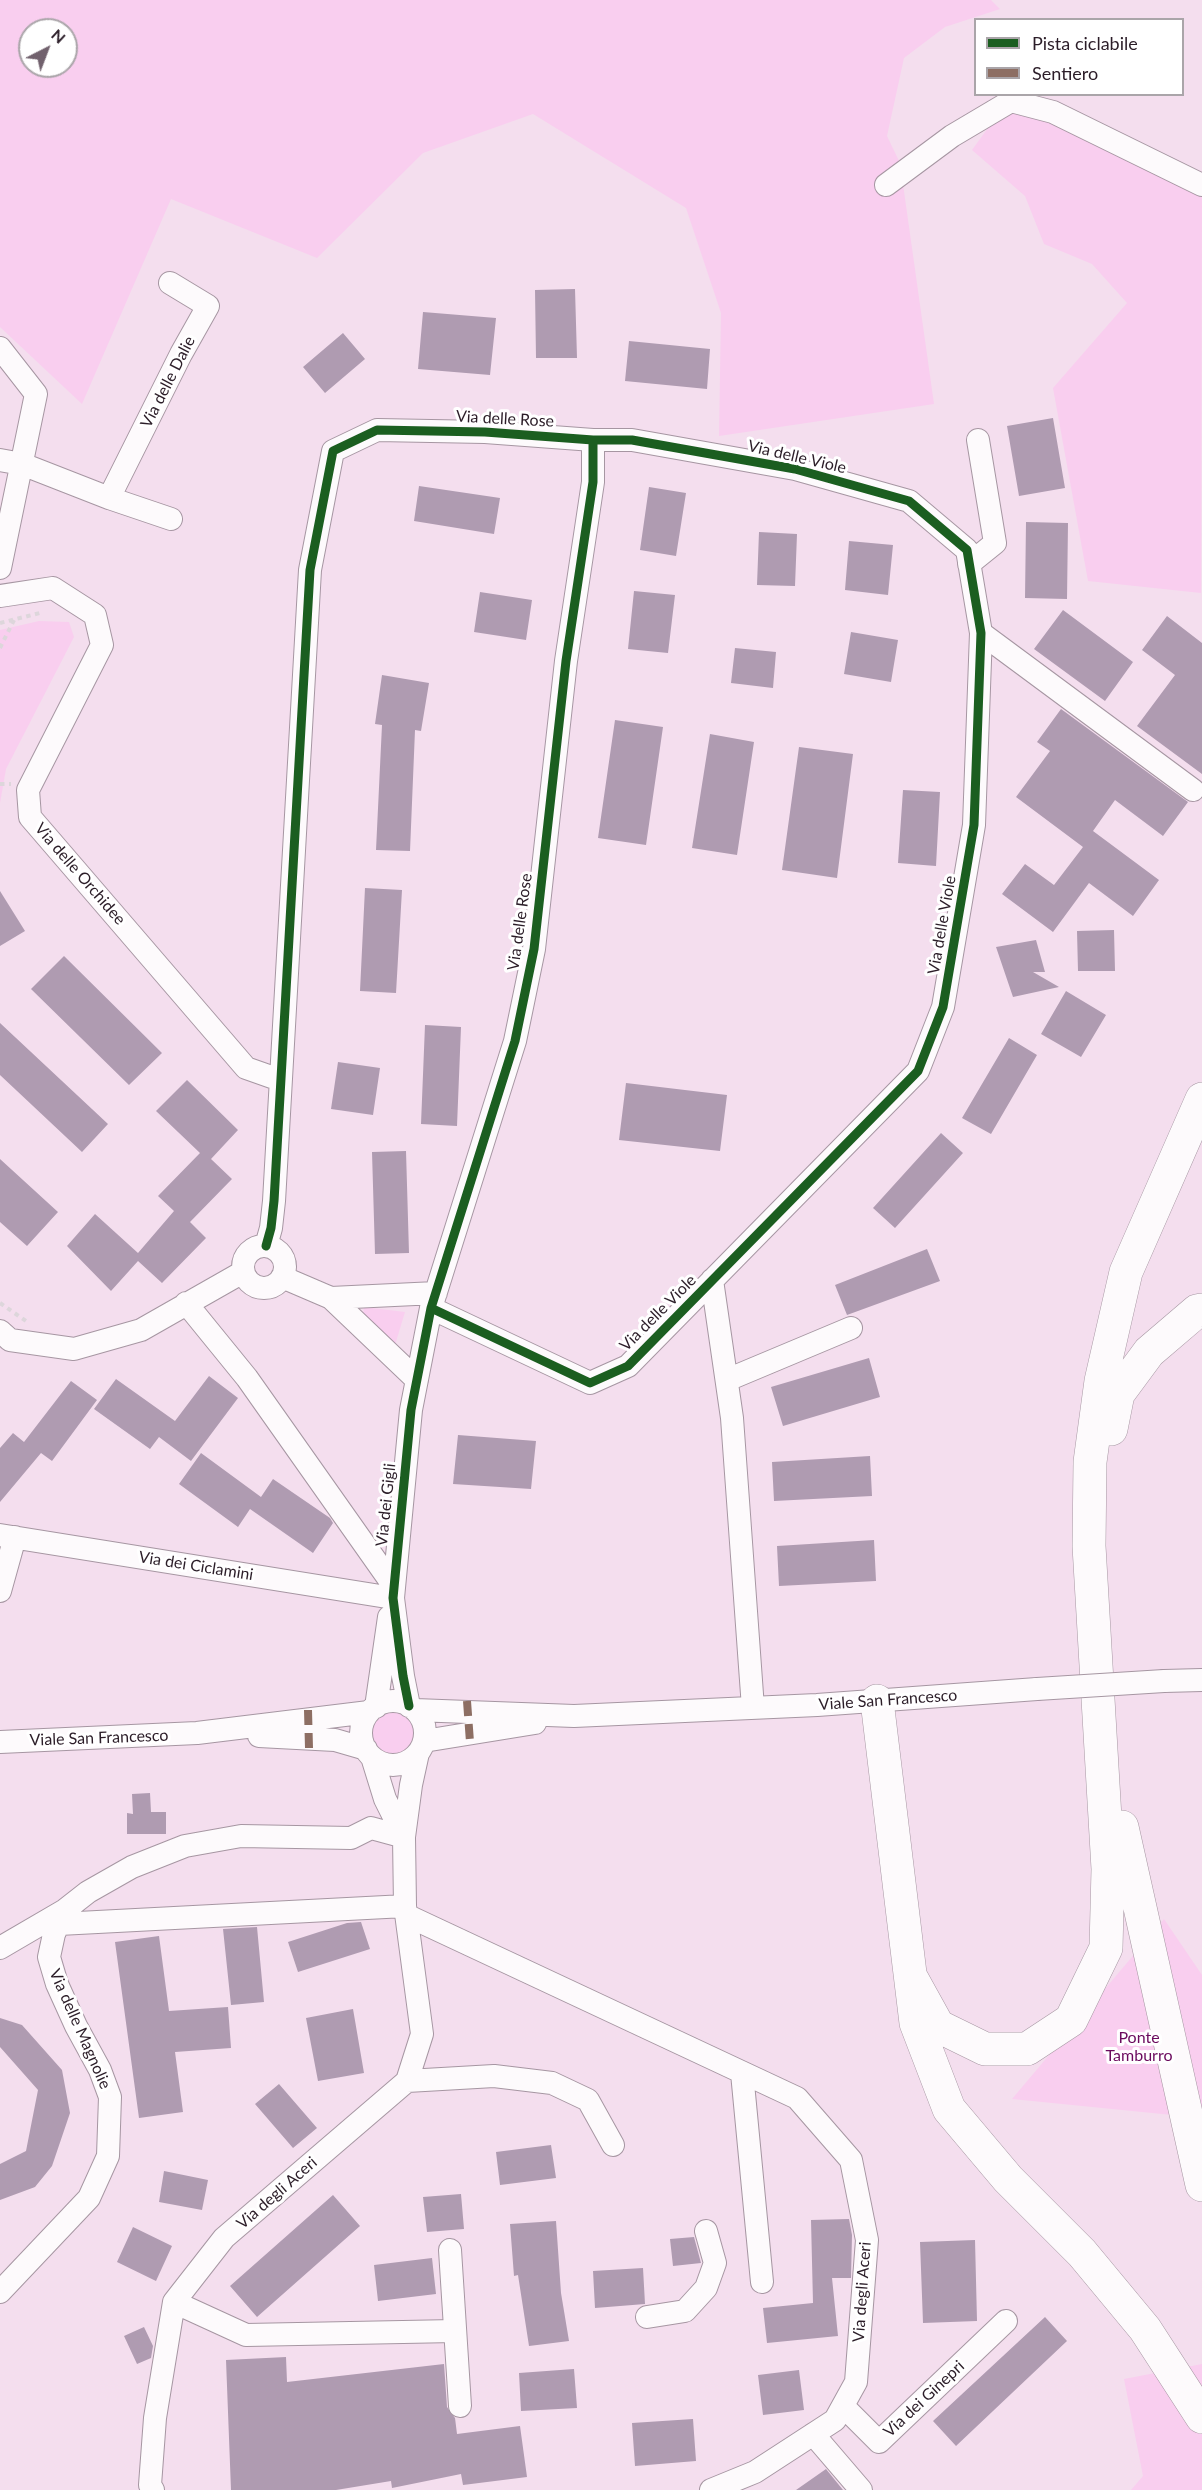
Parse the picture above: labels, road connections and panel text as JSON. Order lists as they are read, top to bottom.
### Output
{
  "streets": {
    "street": [
      "Via delle Dalie",
      "Via delle Rose",
      "Via delle Viole",
      "Via delle Orchidee",
      "Via dei Gigli",
      "Via dei Ciclamini",
      "Viale San Francesco",
      "Via delle Magnolie",
      "Via degli Aceri",
      "Via dei Ginepri"
    ]
  },
  "crossings": [
    ["Via delle Rose", "Via delle Viole"],
    ["Via delle Rose", "Via delle Orchidee"],
    ["Via delle Rose", "Via dei Gigli"],
    ["Via delle Viole", "Via dei Gigli"],
    ["Via delle Viole", "Viale San Francesco"],
    ["Via dei Gigli", "Via dei Ciclamini"],
    ["Via dei Gigli", "Viale San Francesco"],
    ["Via degli Aceri", "Via dei Ginepri"]
  ],
  "parks": ["Ponte Tamburro"],
  "legend": ["Pista ciclabile", "Sentiero"],
  "north": "top right"
}
